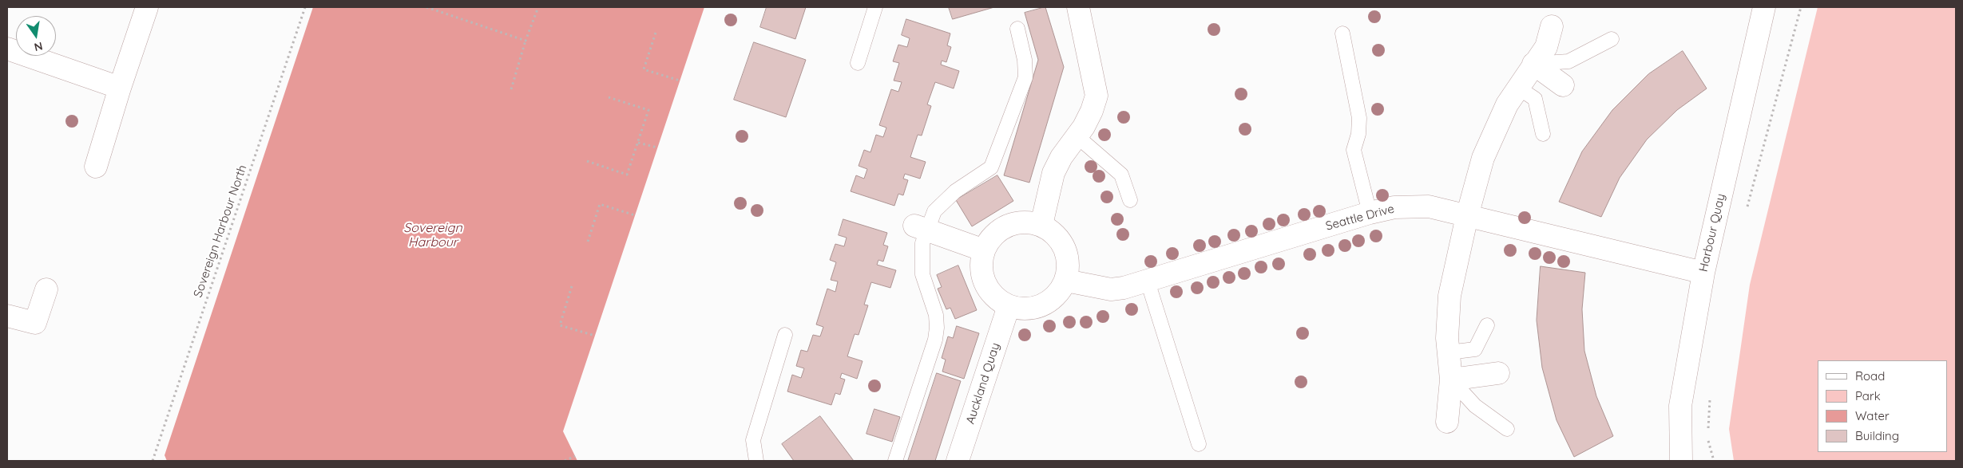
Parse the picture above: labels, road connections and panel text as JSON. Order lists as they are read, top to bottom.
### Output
{
  "streets": {
    "street": ["Seattle Drive", "Harbour Quay", "Auckland Quay"],
    "path": ["Sovereign Harbour North"]
  },
  "crossings": [
    ["Seattle Drive", "Harbour Quay"],
    ["Seattle Drive", "Auckland Quay"]
  ],
  "water": ["Sovereign Harbour"],
  "legend": [
    "Road",
    "Park",
    "Water",
    "Building"
  ],
  "north": "bottom"
}
